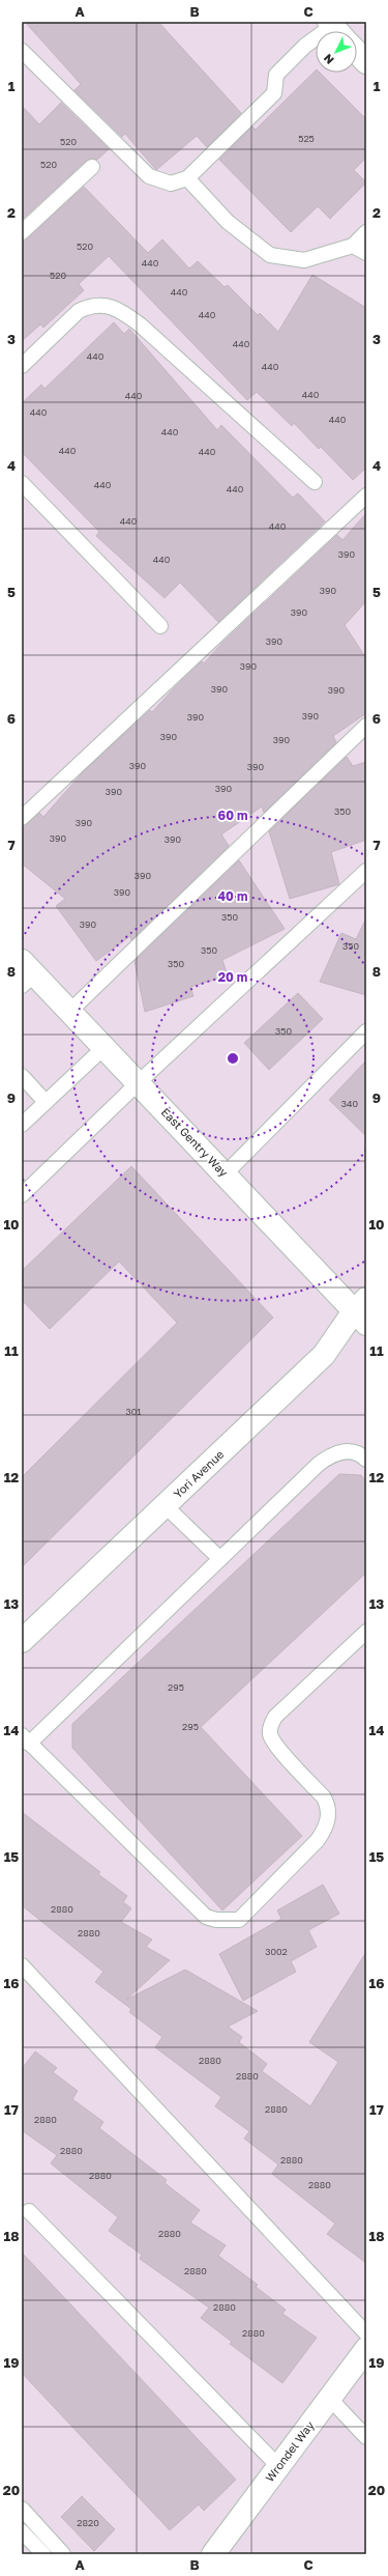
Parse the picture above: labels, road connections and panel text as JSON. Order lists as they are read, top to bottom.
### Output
{
  "streets": {
    "street": ["East Gentry Way", "Yori Avenue", "Wrondel Way"]
  },
  "crossings": [
    ["East Gentry Way", "Yori Avenue"]
  ],
  "house_numbers": [
    "525",
    "520",
    "520",
    "520",
    "440",
    "520",
    "440",
    "440",
    "440",
    "440",
    "440",
    "440",
    "440",
    "440",
    "440",
    "440",
    "440",
    "440",
    "440",
    "440",
    "440",
    "440",
    "390",
    "440",
    "390",
    "390",
    "390",
    "390",
    "390",
    "390",
    "390",
    "390",
    "390",
    "390",
    "390",
    "390",
    "390",
    "390",
    "350",
    "390",
    "390",
    "390",
    "390",
    "390",
    "350",
    "390",
    "350",
    "350",
    "350",
    "350",
    "340",
    "301",
    "295",
    "295",
    "2880",
    "2880",
    "3002",
    "2880",
    "2880",
    "2880",
    "2880",
    "2880",
    "2880",
    "2880",
    "2880",
    "2880",
    "2880",
    "2880",
    "2880",
    "2820"
  ],
  "north": "bottom left",
  "grid": {
    "columns": ["A", "B", "C"],
    "rows": [
      "1",
      "2",
      "3",
      "4",
      "5",
      "6",
      "7",
      "8",
      "9",
      "10",
      "11",
      "12",
      "13",
      "14",
      "15",
      "16",
      "17",
      "18",
      "19",
      "20"
    ]
  },
  "rings": ["60 m", "40 m", "20 m"]
}
